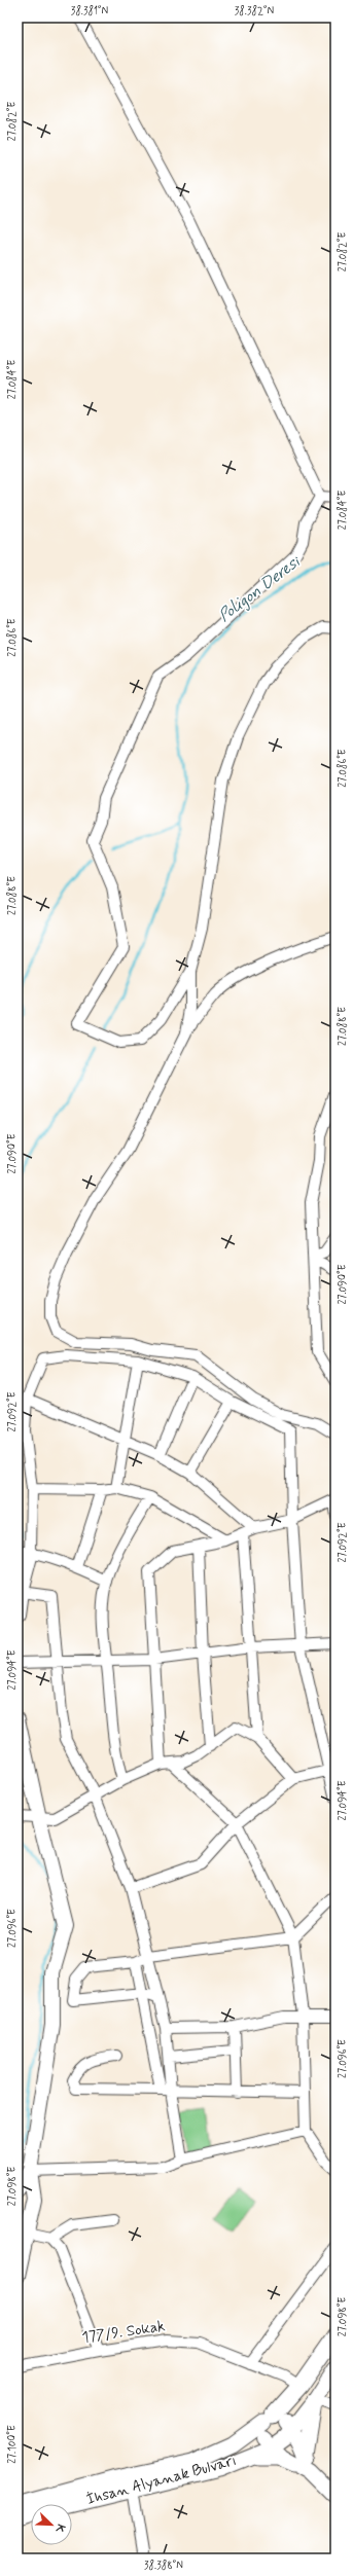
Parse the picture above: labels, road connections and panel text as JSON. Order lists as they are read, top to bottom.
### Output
{
  "streets": {
    "main road": ["İhsan Alyanak Bulvarı"],
    "street": ["177/9. Sokak"]
  },
  "crossings": [
    ["177/9. Sokak", "İhsan Alyanak Bulvarı"]
  ],
  "water": ["Poligon Deresi"],
  "north": "bottom right",
  "coordinates": [
    "38.381°N",
    "38.382°N",
    "27.082°E",
    "27.084°E",
    "27.086°E",
    "27.088°E",
    "27.090°E",
    "27.092°E",
    "27.094°E",
    "27.096°E",
    "27.098°E",
    "27.100°E",
    "38.388°N"
  ]
}
